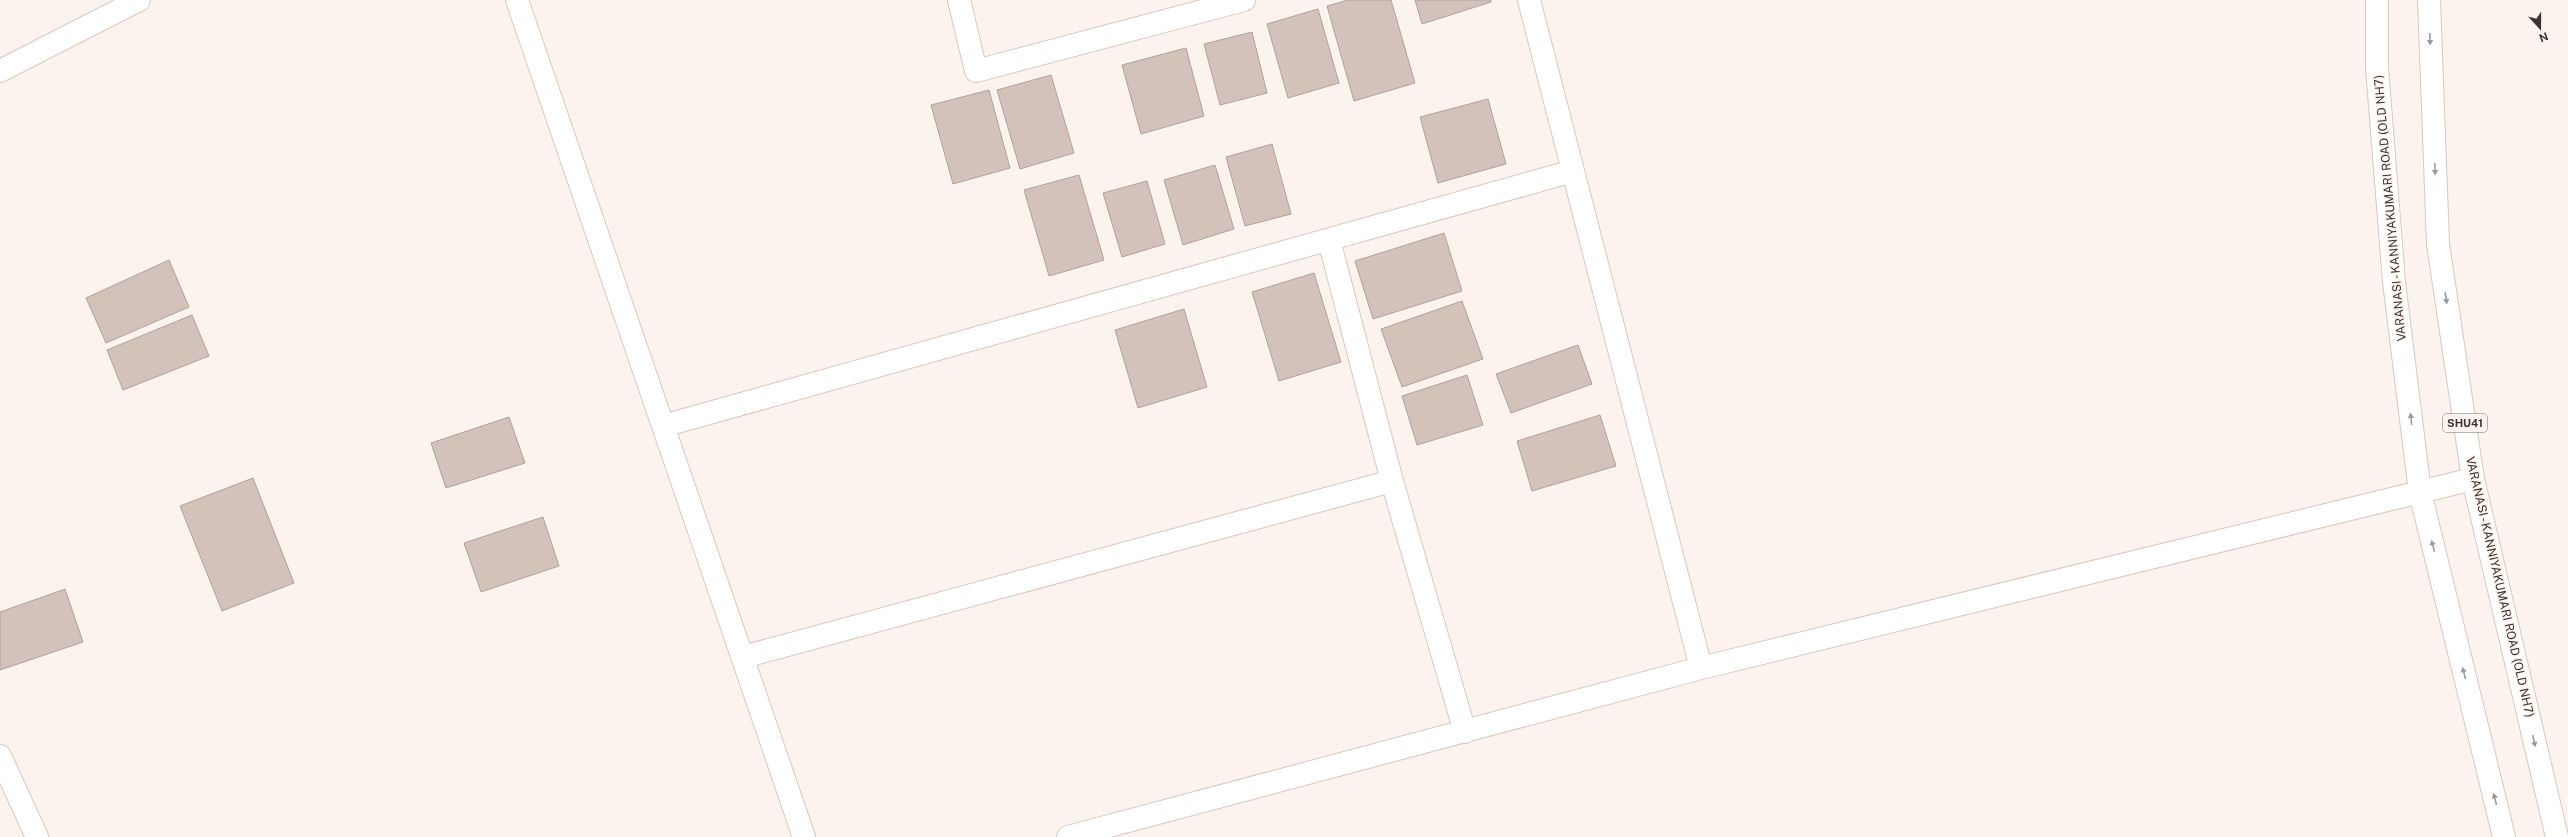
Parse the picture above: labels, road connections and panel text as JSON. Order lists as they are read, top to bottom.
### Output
{
  "streets": {
    "street": ["VARANASI - KANNIYAKUMARI ROAD (OLD NH7)", "SHU41"]
  },
  "north": "bottom"
}
